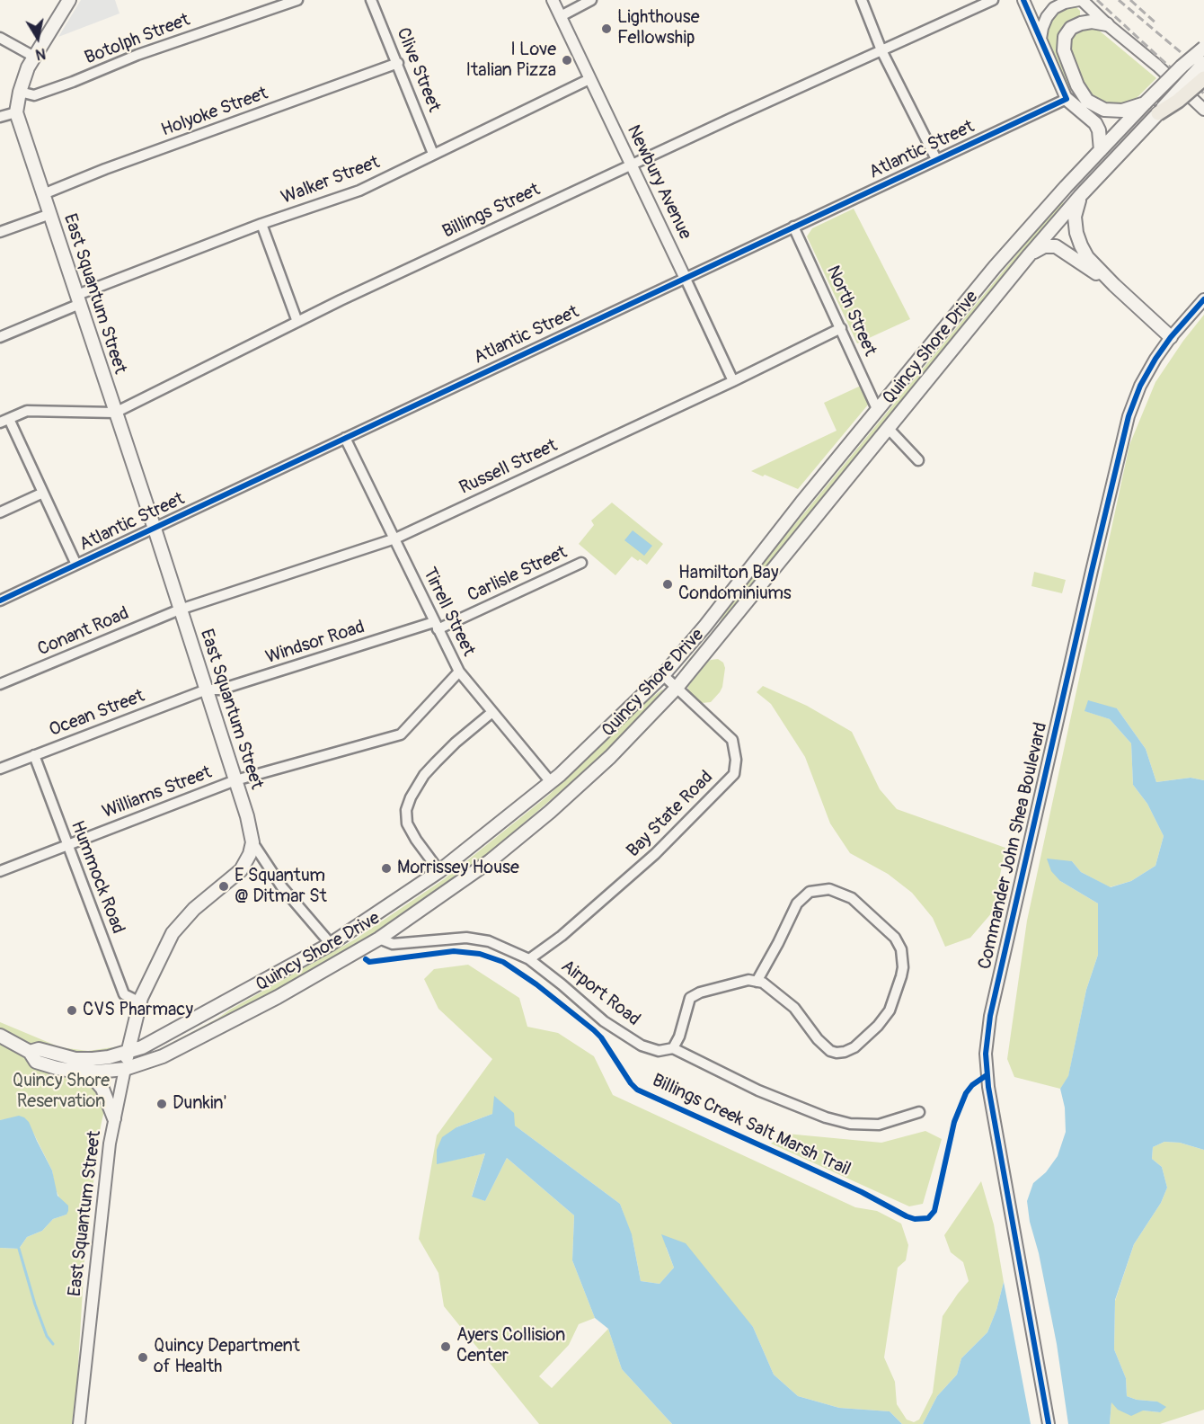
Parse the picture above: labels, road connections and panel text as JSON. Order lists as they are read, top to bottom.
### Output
{
  "streets": {
    "main road": ["East Squantum Street", "Quincy Shore Drive"],
    "street": [
      "Botolph Street",
      "Clive Street",
      "Holyoke Street",
      "Atlantic Street",
      "Walker Street",
      "Newbury Avenue",
      "Billings Street",
      "North Street",
      "Russell Street",
      "Carlisle Street",
      "Tirrell Street",
      "Conant Road",
      "Windsor Road",
      "Ocean Street",
      "Williams Street",
      "Bay State Road",
      "Commander John Shea Boulevard",
      "Hummock Road",
      "Airport Road"
    ],
    "cycle path": ["Billings Creek Salt Marsh Trail"]
  },
  "crossings": [
    ["Botolph Street", "East Squantum Street"],
    ["Clive Street", "Holyoke Street"],
    ["Clive Street", "Walker Street"],
    ["Holyoke Street", "East Squantum Street"],
    ["Atlantic Street", "Newbury Avenue"],
    ["Atlantic Street", "East Squantum Street"],
    ["Atlantic Street", "North Street"],
    ["Atlantic Street", "Tirrell Street"],
    ["Walker Street", "Newbury Avenue"],
    ["Walker Street", "East Squantum Street"],
    ["Newbury Avenue", "Billings Street"],
    ["Newbury Avenue", "Russell Street"],
    ["Billings Street", "East Squantum Street"],
    ["East Squantum Street", "Quincy Shore Drive"],
    ["East Squantum Street", "Russell Street"],
    ["East Squantum Street", "Conant Road"],
    ["East Squantum Street", "Windsor Road"],
    ["East Squantum Street", "Ocean Street"],
    ["East Squantum Street", "Williams Street"],
    ["East Squantum Street", "Hummock Road"],
    ["North Street", "Quincy Shore Drive"],
    ["North Street", "Russell Street"],
    ["Quincy Shore Drive", "Tirrell Street"],
    ["Quincy Shore Drive", "Bay State Road"],
    ["Quincy Shore Drive", "Airport Road"],
    ["Russell Street", "Tirrell Street"],
    ["Russell Street", "Conant Road"],
    ["Carlisle Street", "Tirrell Street"],
    ["Carlisle Street", "Windsor Road"],
    ["Tirrell Street", "Windsor Road"],
    ["Tirrell Street", "Williams Street"],
    ["Windsor Road", "Ocean Street"],
    ["Ocean Street", "Hummock Road"],
    ["Williams Street", "Hummock Road"],
    ["Bay State Road", "Airport Road"]
  ],
  "parks": ["Quincy Shore Reservation"],
  "places": [
    "Lighthouse Fellowship",
    "I Love Italian Pizza",
    "Hamilton Bay Condominiums",
    "Morrissey House",
    "E Squantum @ Ditmar St",
    "CVS Pharmacy",
    "Dunkin'",
    "Ayers Collision Center",
    "Quincy Department of Health"
  ],
  "north": "bottom"
}
